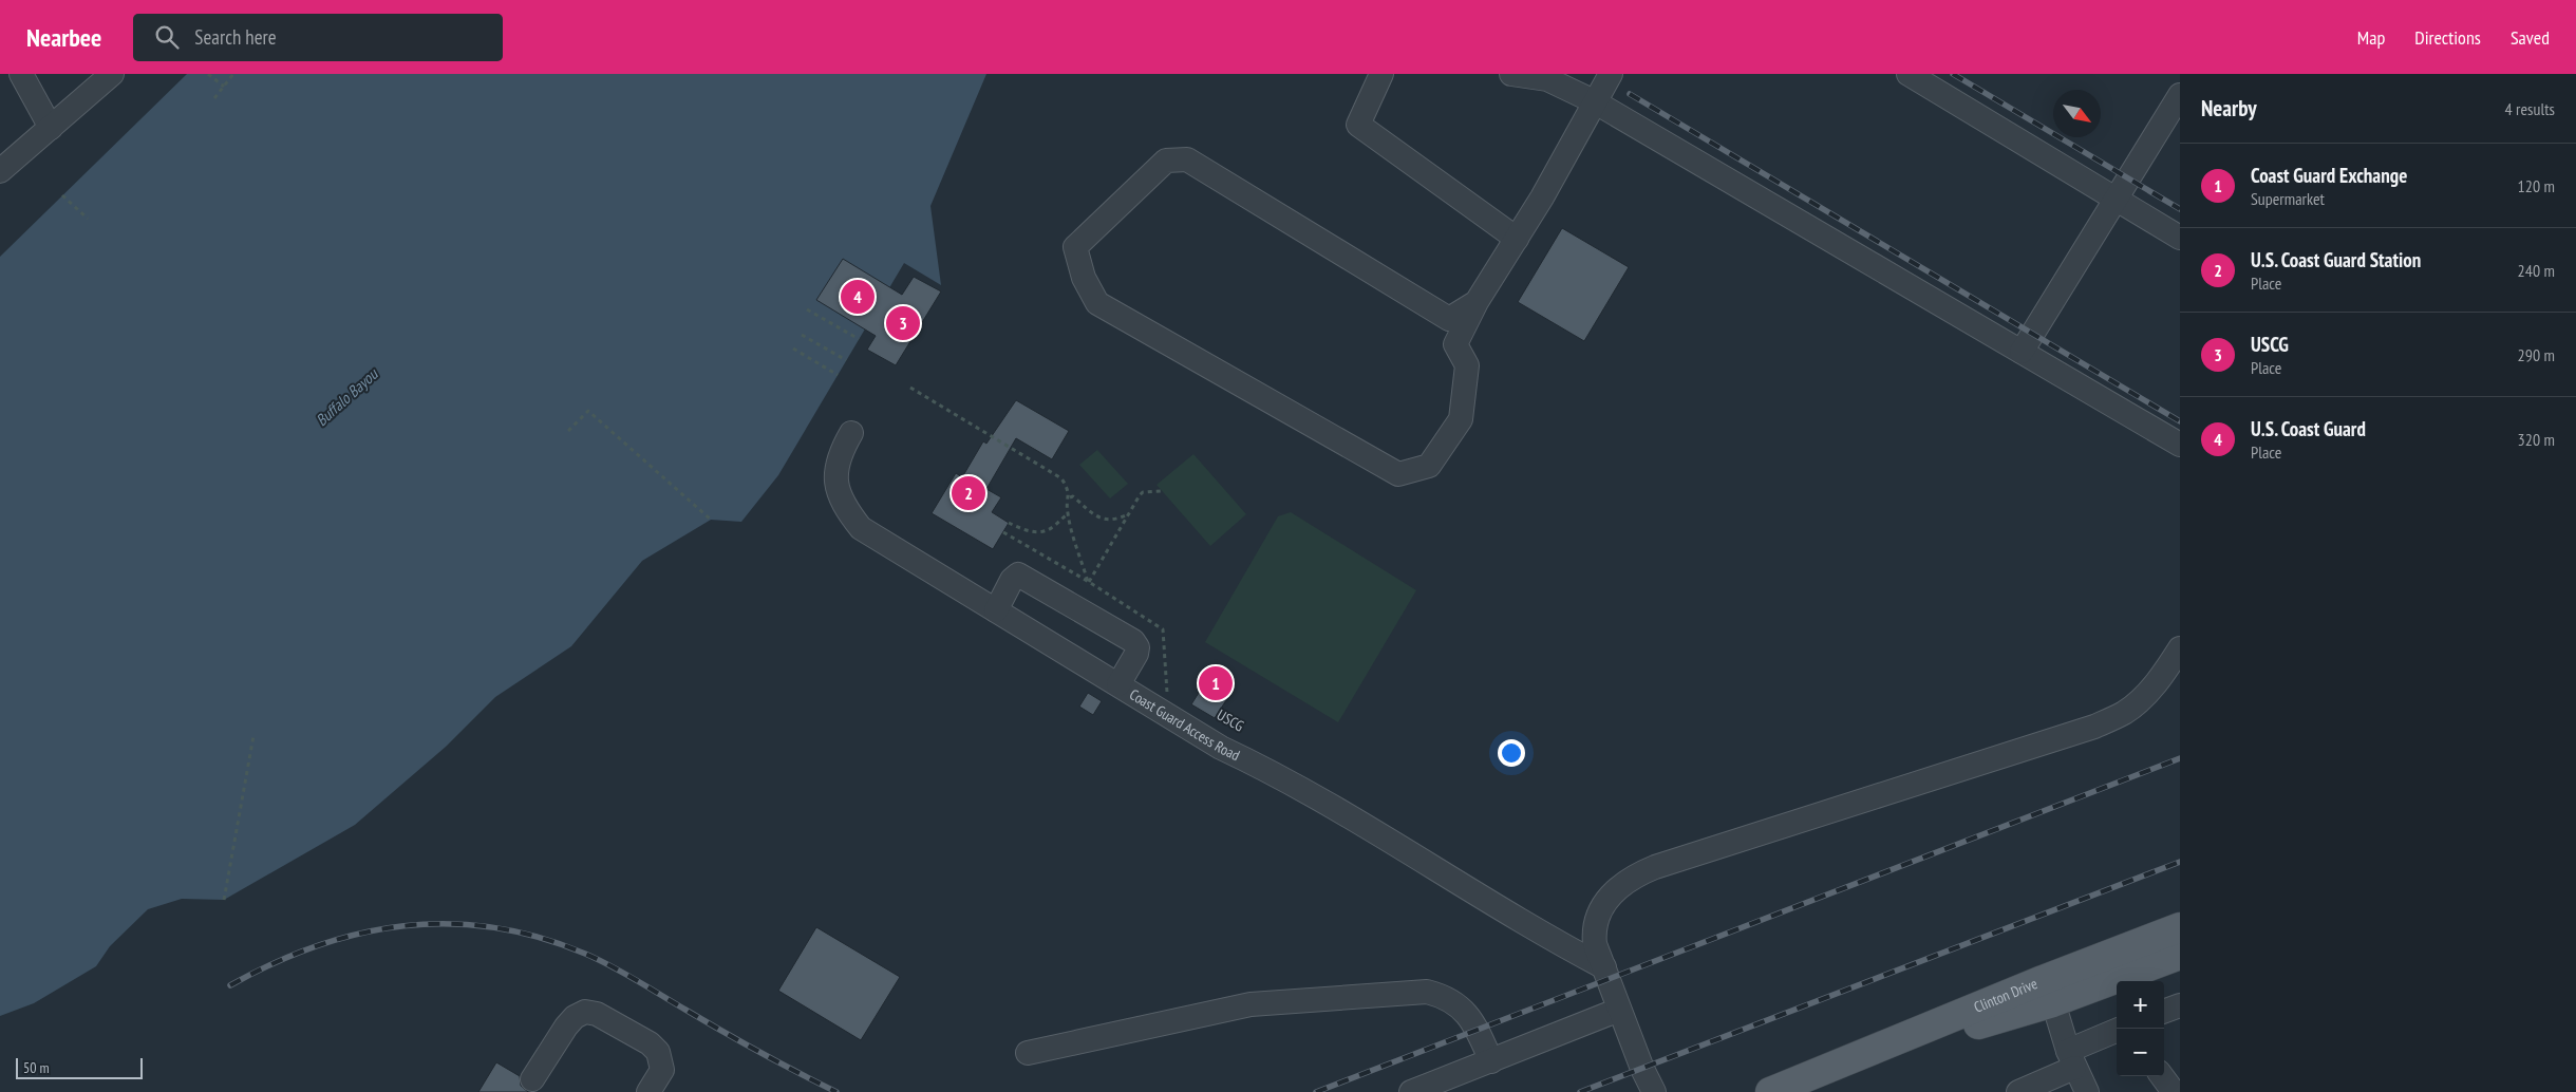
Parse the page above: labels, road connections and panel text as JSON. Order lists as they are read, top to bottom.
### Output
{
  "streets": {
    "main road": ["Clinton Drive"],
    "street": ["Coast Guard Access Road"]
  },
  "water": ["Buffalo Bayou"],
  "scale_bar": "50 m",
  "north": "bottom right",
  "page": {
    "header": "Nearbee",
    "search": "Search here",
    "nav": ["Map", "Directions", "Saved"],
    "heading": ["Nearby", "4 results"],
    "list": [
      {
        "mark": "1",
        "name": "Coast Guard Exchange",
        "note": "Supermarket",
        "value": "120 m"
      },
      {
        "mark": "2",
        "name": "U.S. Coast Guard Station",
        "note": "Place",
        "value": "240 m"
      },
      {
        "mark": "3",
        "name": "USCG",
        "note": "Place",
        "value": "290 m"
      },
      {
        "mark": "4",
        "name": "U.S. Coast Guard",
        "note": "Place",
        "value": "320 m"
      }
    ],
    "pins": [
      "4",
      "3",
      "2",
      "1"
    ],
    "map_buttons": ["+", "−"],
    "scale": "50 m"
  }
}
